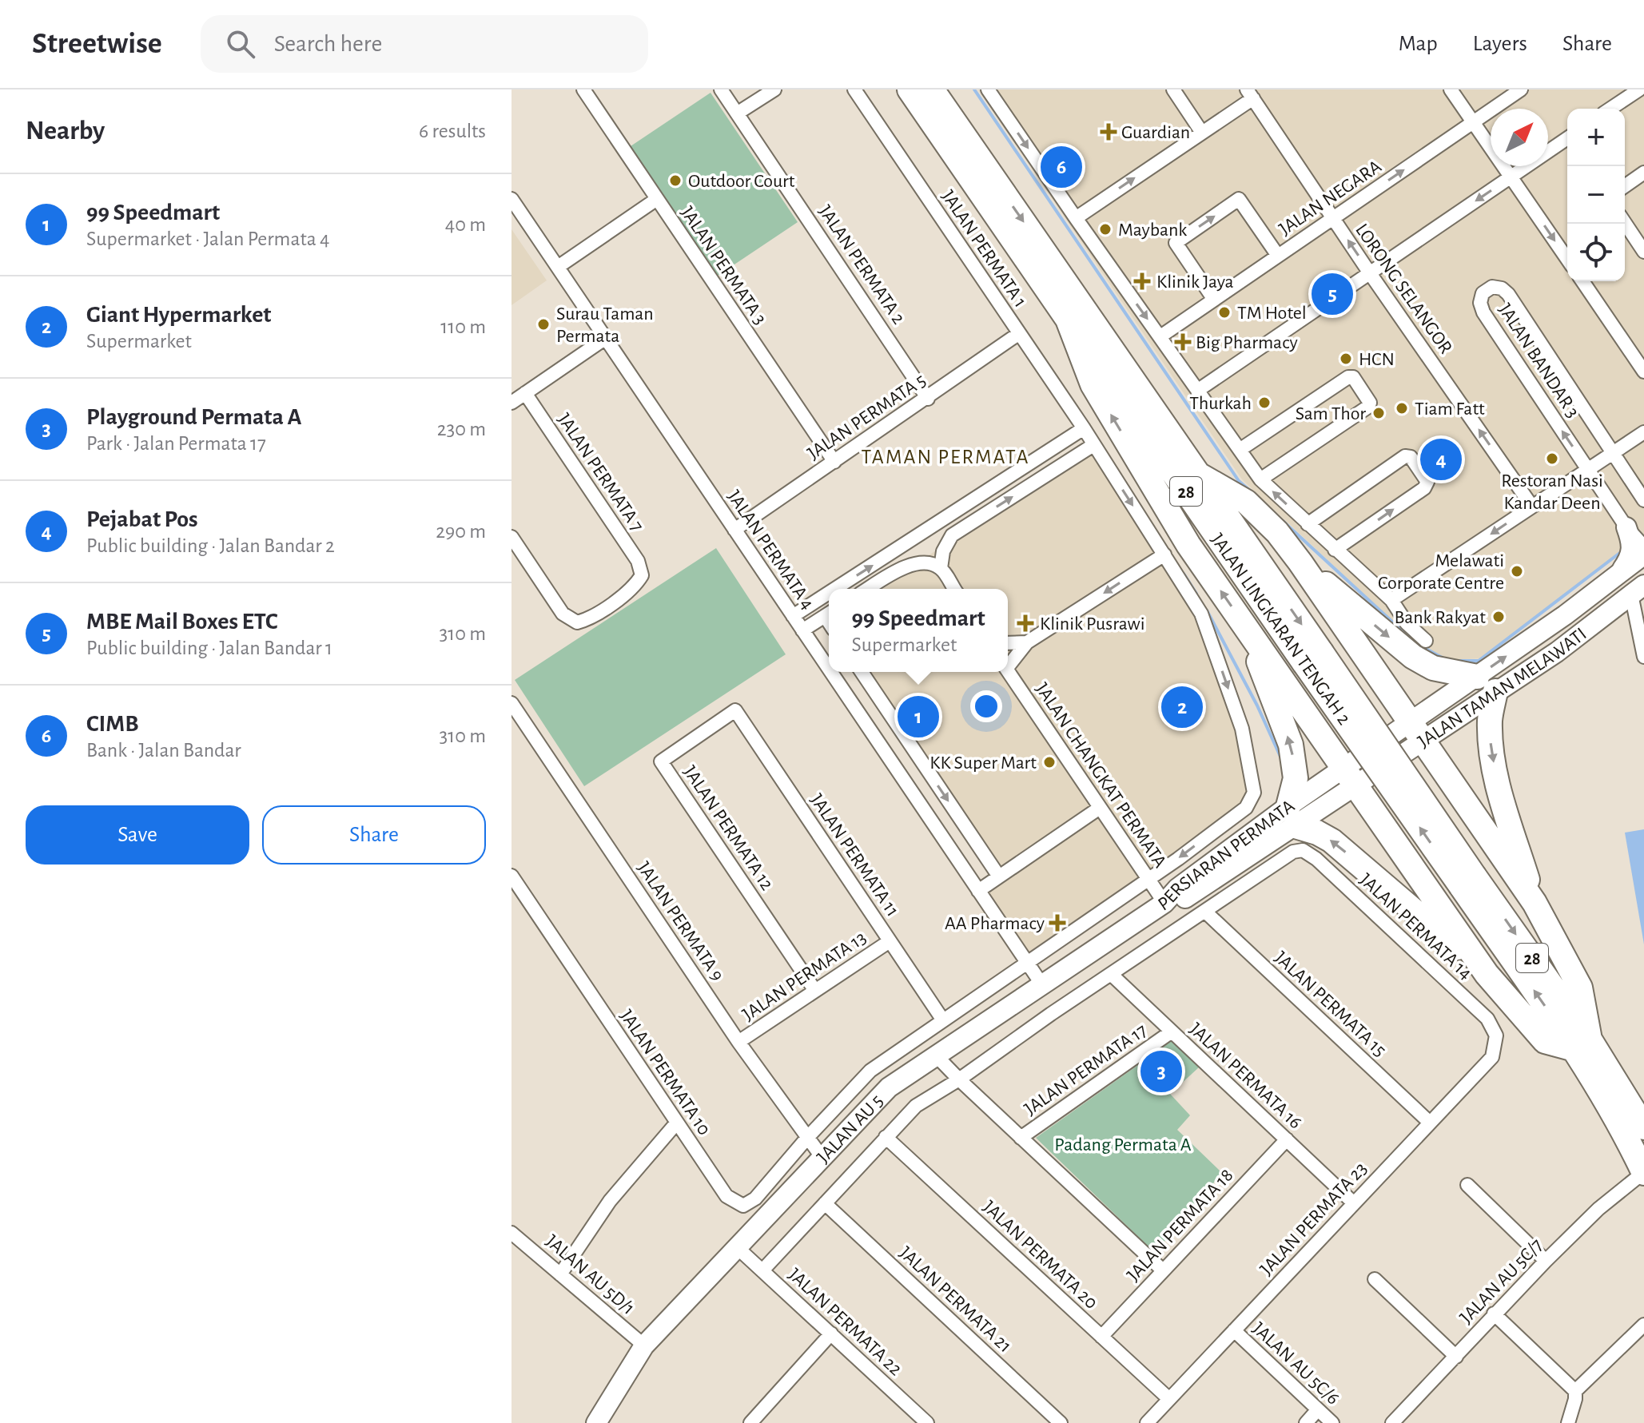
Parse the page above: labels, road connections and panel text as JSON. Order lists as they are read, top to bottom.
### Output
{
  "streets": {
    "highway": ["28", "JALAN LINGKARAN TENGAH 2"],
    "main road": ["JALAN TAMAN MELAWATI", "PERSIARAN PERMATA", "JALAN AU 5"],
    "street": [
      "JALAN NEGARA",
      "JALAN PERMATA 1",
      "JALAN PERMATA 2",
      "JALAN PERMATA 3",
      "LORONG SELANGOR",
      "JALAN BANDAR 3",
      "JALAN PERMATA 5",
      "JALAN PERMATA 7",
      "JALAN PERMATA 4",
      "JALAN CHANGKAT PERMATA",
      "JALAN PERMATA 12",
      "JALAN PERMATA 11",
      "JALAN PERMATA 9",
      "JALAN PERMATA 14",
      "JALAN PERMATA 13",
      "JALAN PERMATA 15",
      "JALAN PERMATA 17",
      "JALAN PERMATA 10",
      "JALAN PERMATA 16",
      "JALAN PERMATA 23",
      "JALAN PERMATA 18",
      "JALAN PERMATA 20",
      "JALAN AU 5D/1",
      "JALAN AU 5C/7",
      "JALAN PERMATA 21",
      "JALAN PERMATA 22",
      "JALAN AU 5C/6"
    ]
  },
  "crossings": [
    ["JALAN NEGARA", "LORONG SELANGOR"],
    ["JALAN PERMATA 1", "JALAN PERMATA 5"],
    ["JALAN PERMATA 1", "JALAN CHANGKAT PERMATA"],
    ["JALAN PERMATA 1", "PERSIARAN PERMATA"],
    ["JALAN PERMATA 2", "JALAN PERMATA 5"],
    ["JALAN PERMATA 3", "JALAN PERMATA 5"],
    ["JALAN PERMATA 5", "JALAN PERMATA 4"],
    ["JALAN PERMATA 4", "PERSIARAN PERMATA"],
    ["JALAN PERMATA 4", "JALAN AU 5"],
    ["JALAN LINGKARAN TENGAH 2", "JALAN AU 5C/7"],
    ["JALAN TAMAN MELAWATI", "PERSIARAN PERMATA"],
    ["JALAN CHANGKAT PERMATA", "PERSIARAN PERMATA"],
    ["JALAN CHANGKAT PERMATA", "JALAN AU 5"],
    ["JALAN PERMATA 12", "JALAN PERMATA 11"],
    ["JALAN PERMATA 12", "JALAN PERMATA 13"],
    ["PERSIARAN PERMATA", "JALAN PERMATA 11"],
    ["PERSIARAN PERMATA", "JALAN PERMATA 9"],
    ["PERSIARAN PERMATA", "JALAN PERMATA 10"],
    ["PERSIARAN PERMATA", "JALAN AU 5"],
    ["JALAN PERMATA 11", "JALAN PERMATA 13"],
    ["JALAN PERMATA 9", "JALAN PERMATA 13"],
    ["JALAN PERMATA 9", "JALAN PERMATA 10"],
    ["JALAN PERMATA 9", "JALAN AU 5"],
    ["JALAN PERMATA 14", "JALAN PERMATA 15"],
    ["JALAN PERMATA 14", "JALAN PERMATA 23"],
    ["JALAN PERMATA 15", "JALAN PERMATA 23"],
    ["JALAN PERMATA 17", "JALAN PERMATA 16"],
    ["JALAN PERMATA 16", "JALAN PERMATA 23"],
    ["JALAN PERMATA 16", "JALAN PERMATA 18"],
    ["JALAN AU 5", "JALAN AU 5D/1"],
    ["JALAN AU 5", "JALAN PERMATA 22"],
    ["JALAN PERMATA 23", "JALAN PERMATA 20"],
    ["JALAN PERMATA 23", "JALAN AU 5C/6"],
    ["JALAN PERMATA 18", "JALAN PERMATA 20"]
  ],
  "one_way": ["LORONG SELANGOR"],
  "districts": ["TAMAN PERMATA"],
  "parks": ["Padang Permata A"],
  "places": {
    "health": [
      "Guardian",
      "Klinik Jaya",
      "Big Pharmacy",
      "Klinik Pusrawi",
      "AA Pharmacy"
    ],
    "other": [
      "Outdoor Court",
      "Maybank",
      "TM Hotel",
      "Surau Taman Permata",
      "HCN",
      "Thurkah",
      "Tiam Fatt",
      "Sam Thor",
      "Restoran Nasi Kandar Deen",
      "Melawati Corporate Centre",
      "Bank Rakyat",
      "KK Super Mart"
    ]
  },
  "north": "top right",
  "page": {
    "header": "Streetwise",
    "search": "Search here",
    "nav": ["Map", "Layers", "Share"],
    "heading": ["Nearby", "6 results"],
    "map_buttons": ["+", "−"],
    "pins": [
      "6",
      "5",
      "4",
      "2",
      "1",
      "3"
    ],
    "list": [
      {
        "mark": "1",
        "name": "99 Speedmart",
        "note": "Supermarket · Jalan Permata 4",
        "value": "40 m"
      },
      {
        "mark": "2",
        "name": "Giant Hypermarket",
        "note": "Supermarket",
        "value": "110 m"
      },
      {
        "mark": "3",
        "name": "Playground Permata A",
        "note": "Park · Jalan Permata 17",
        "value": "230 m"
      },
      {
        "mark": "4",
        "name": "Pejabat Pos",
        "note": "Public building · Jalan Bandar 2",
        "value": "290 m"
      },
      {
        "mark": "5",
        "name": "MBE Mail Boxes ETC",
        "note": "Public building · Jalan Bandar 1",
        "value": "310 m"
      },
      {
        "mark": "6",
        "name": "CIMB",
        "note": "Bank · Jalan Bandar",
        "value": "310 m"
      }
    ],
    "popup": ["99 Speedmart", "Supermarket"],
    "buttons": ["Save", "Share"]
  }
}
